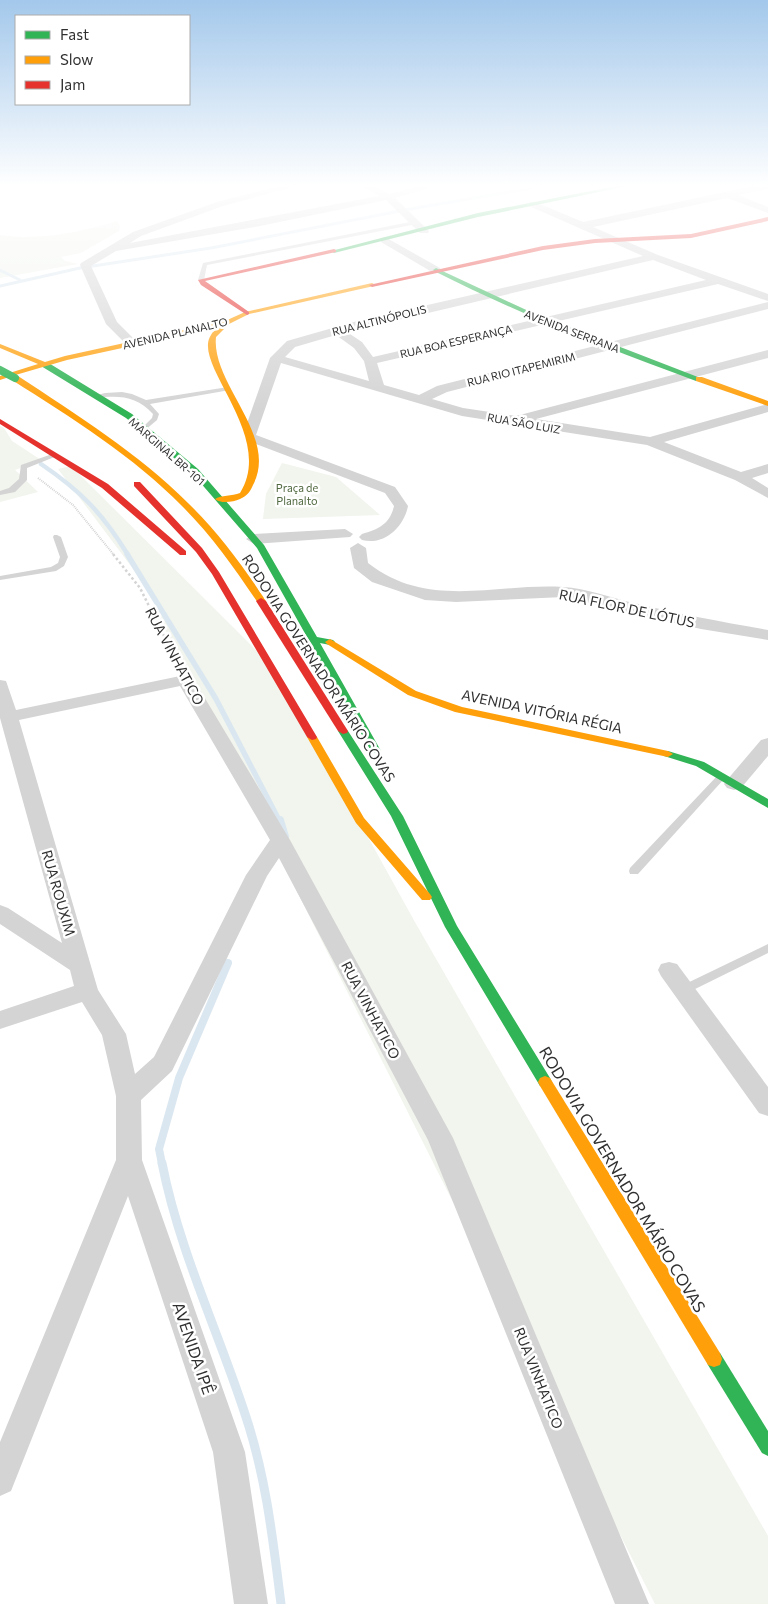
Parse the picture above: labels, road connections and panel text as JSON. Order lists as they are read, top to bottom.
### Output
{
  "streets": {
    "street": [
      "RUA ALTINÓPOLIS",
      "AVENIDA SERRANA",
      "AVENIDA PLANALTO",
      "RUA BOA ESPERANÇA",
      "RUA RIO ITAPEMIRIM",
      "RUA SÃO LUIZ",
      "MARGINAL BR-101",
      "RUA FLOR DE LÓTUS",
      "RUA VINHATICO",
      "RODOVIA GOVERNADOR MÁRIO COVAS",
      "AVENIDA VITÓRIA RÉGIA",
      "RUA ROUXIM",
      "AVENIDA IPÊ"
    ]
  },
  "crossings": [
    ["RUA ALTINÓPOLIS", "AVENIDA SERRANA"],
    ["RUA ALTINÓPOLIS", "RUA SÃO LUIZ"],
    ["AVENIDA SERRANA", "AVENIDA PLANALTO"],
    ["AVENIDA SERRANA", "RUA BOA ESPERANÇA"],
    ["AVENIDA SERRANA", "RUA RIO ITAPEMIRIM"],
    ["AVENIDA PLANALTO", "MARGINAL BR-101"],
    ["RUA RIO ITAPEMIRIM", "RUA SÃO LUIZ"],
    ["MARGINAL BR-101", "RODOVIA GOVERNADOR MÁRIO COVAS"],
    ["MARGINAL BR-101", "AVENIDA VITÓRIA RÉGIA"],
    ["RUA ROUXIM", "AVENIDA IPÊ"]
  ],
  "parks": ["Praça de Planalto"],
  "legend": ["Fast", "Slow", "Jam"]
}
